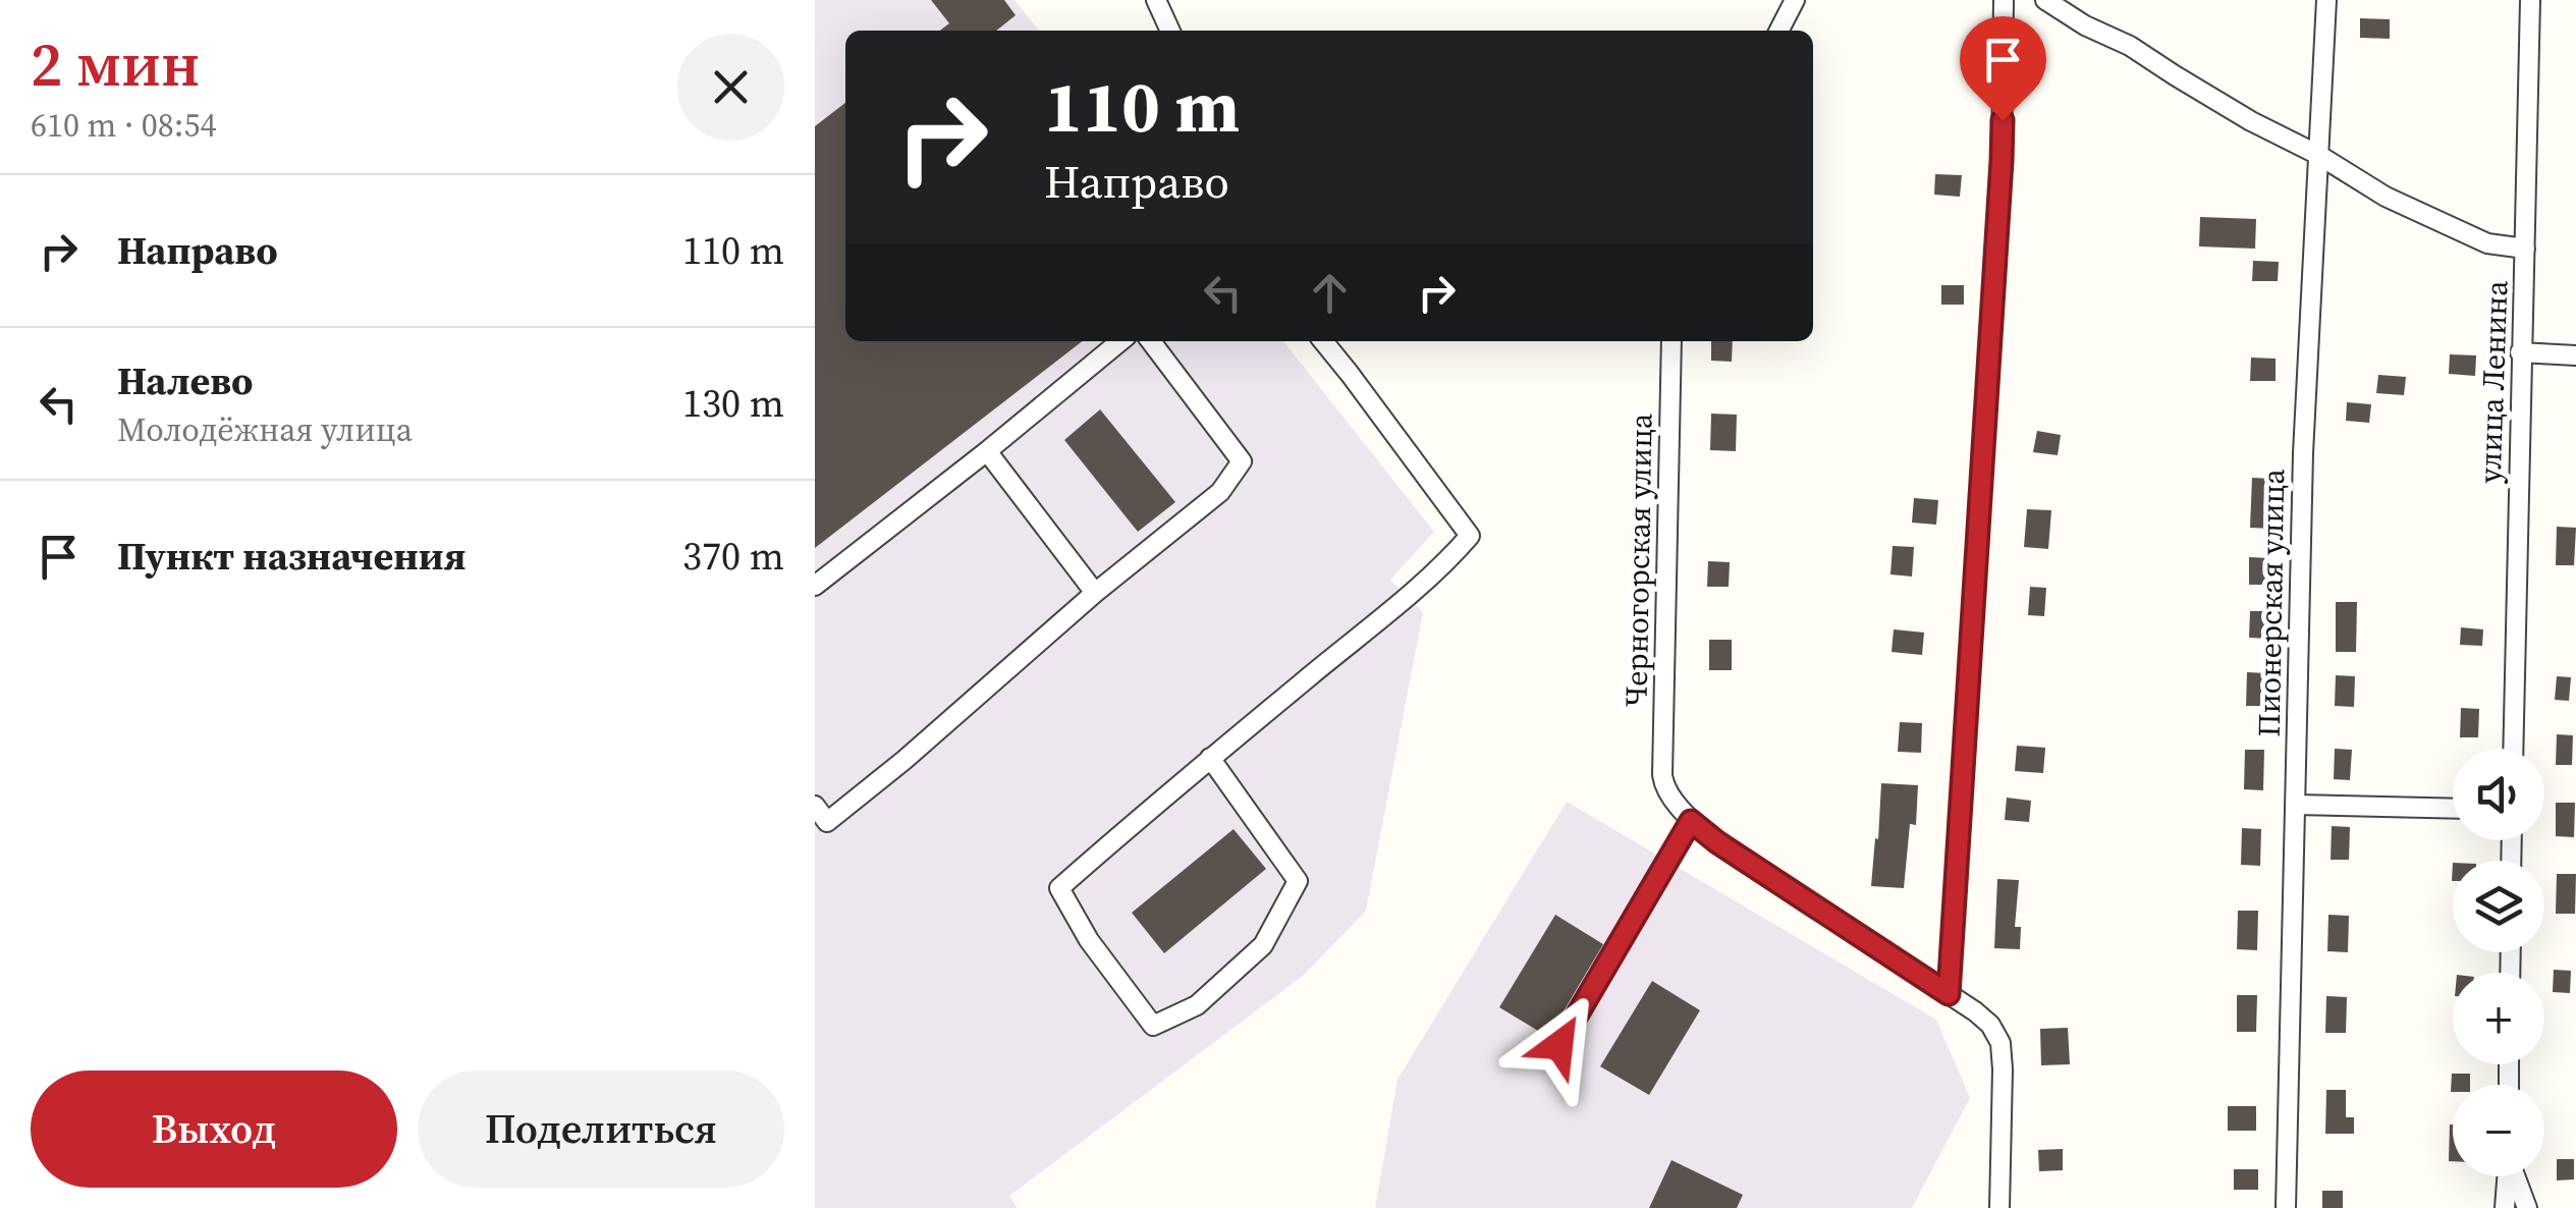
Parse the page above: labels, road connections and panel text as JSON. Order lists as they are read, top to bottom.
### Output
{
  "streets": {
    "street": ["улица Ленина", "Черногорская улица", "Пионерская улица"]
  },
  "page": {
    "heading": ["2 мин", "610 m · 08:54"],
    "turn": ["110 m", "Направо"],
    "list": [
      {
        "name": "Направо",
        "value": "110 m"
      },
      {
        "name": "Налево",
        "note": "Молодёжная улица",
        "value": "130 m"
      },
      {
        "name": "Пункт назначения",
        "value": "370 m"
      }
    ],
    "map_buttons": ["+", "−"],
    "buttons": ["Выход", "Поделиться"]
  }
}
